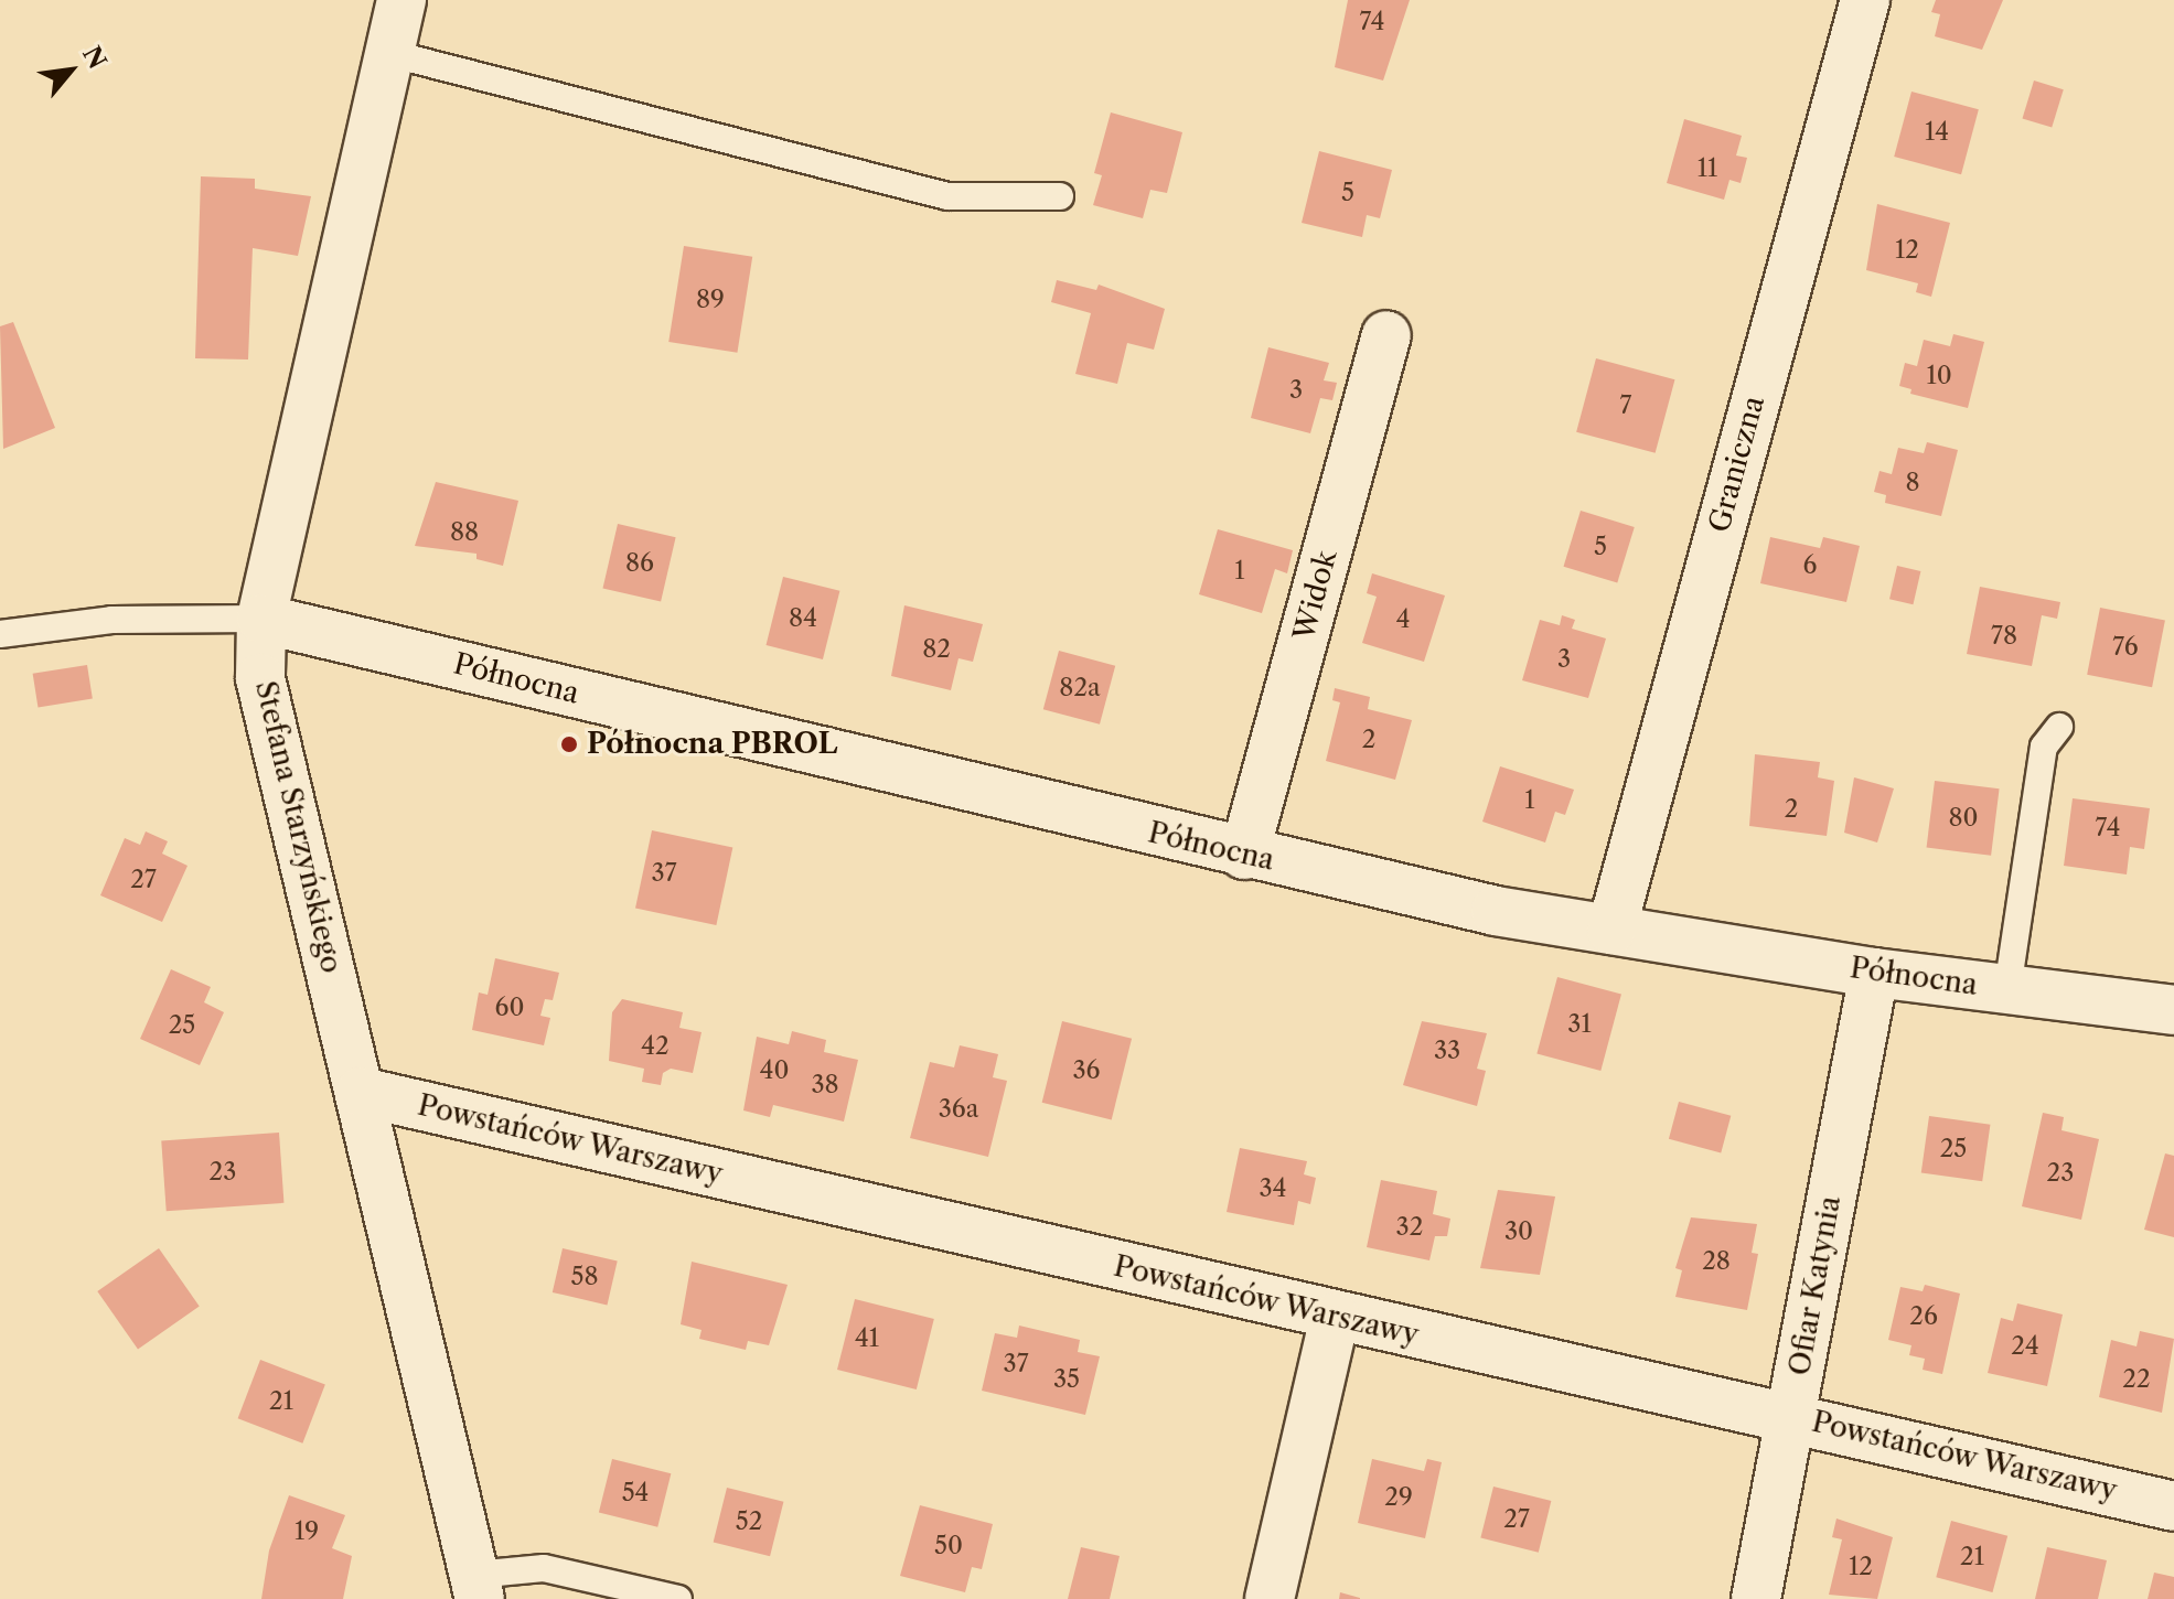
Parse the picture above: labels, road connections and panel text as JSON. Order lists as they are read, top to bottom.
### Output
{
  "streets": {
    "street": [
      "Graniczna",
      "Widok",
      "Północna",
      "Stefana Starzyńskiego",
      "Powstańców Warszawy",
      "Ofiar Katynia"
    ]
  },
  "crossings": [
    ["Graniczna", "Północna"],
    ["Widok", "Północna"],
    ["Północna", "Stefana Starzyńskiego"],
    ["Północna", "Ofiar Katynia"],
    ["Stefana Starzyńskiego", "Powstańców Warszawy"],
    ["Powstańców Warszawy", "Ofiar Katynia"]
  ],
  "places": ["Północna PBROL"],
  "house_numbers": [
    "74",
    "14",
    "11",
    "5",
    "12",
    "89",
    "10",
    "3",
    "7",
    "8",
    "88",
    "5",
    "86",
    "6",
    "1",
    "84",
    "4",
    "78",
    "76",
    "82",
    "3",
    "82a",
    "2",
    "1",
    "2",
    "80",
    "74",
    "37",
    "27",
    "60",
    "31",
    "25",
    "42",
    "33",
    "40",
    "36",
    "38",
    "36a",
    "25",
    "23",
    "23",
    "34",
    "32",
    "30",
    "28",
    "58",
    "26",
    "41",
    "24",
    "37",
    "35",
    "22",
    "21",
    "54",
    "29",
    "27",
    "52",
    "19",
    "50",
    "21",
    "12"
  ],
  "north": "top right"
}
